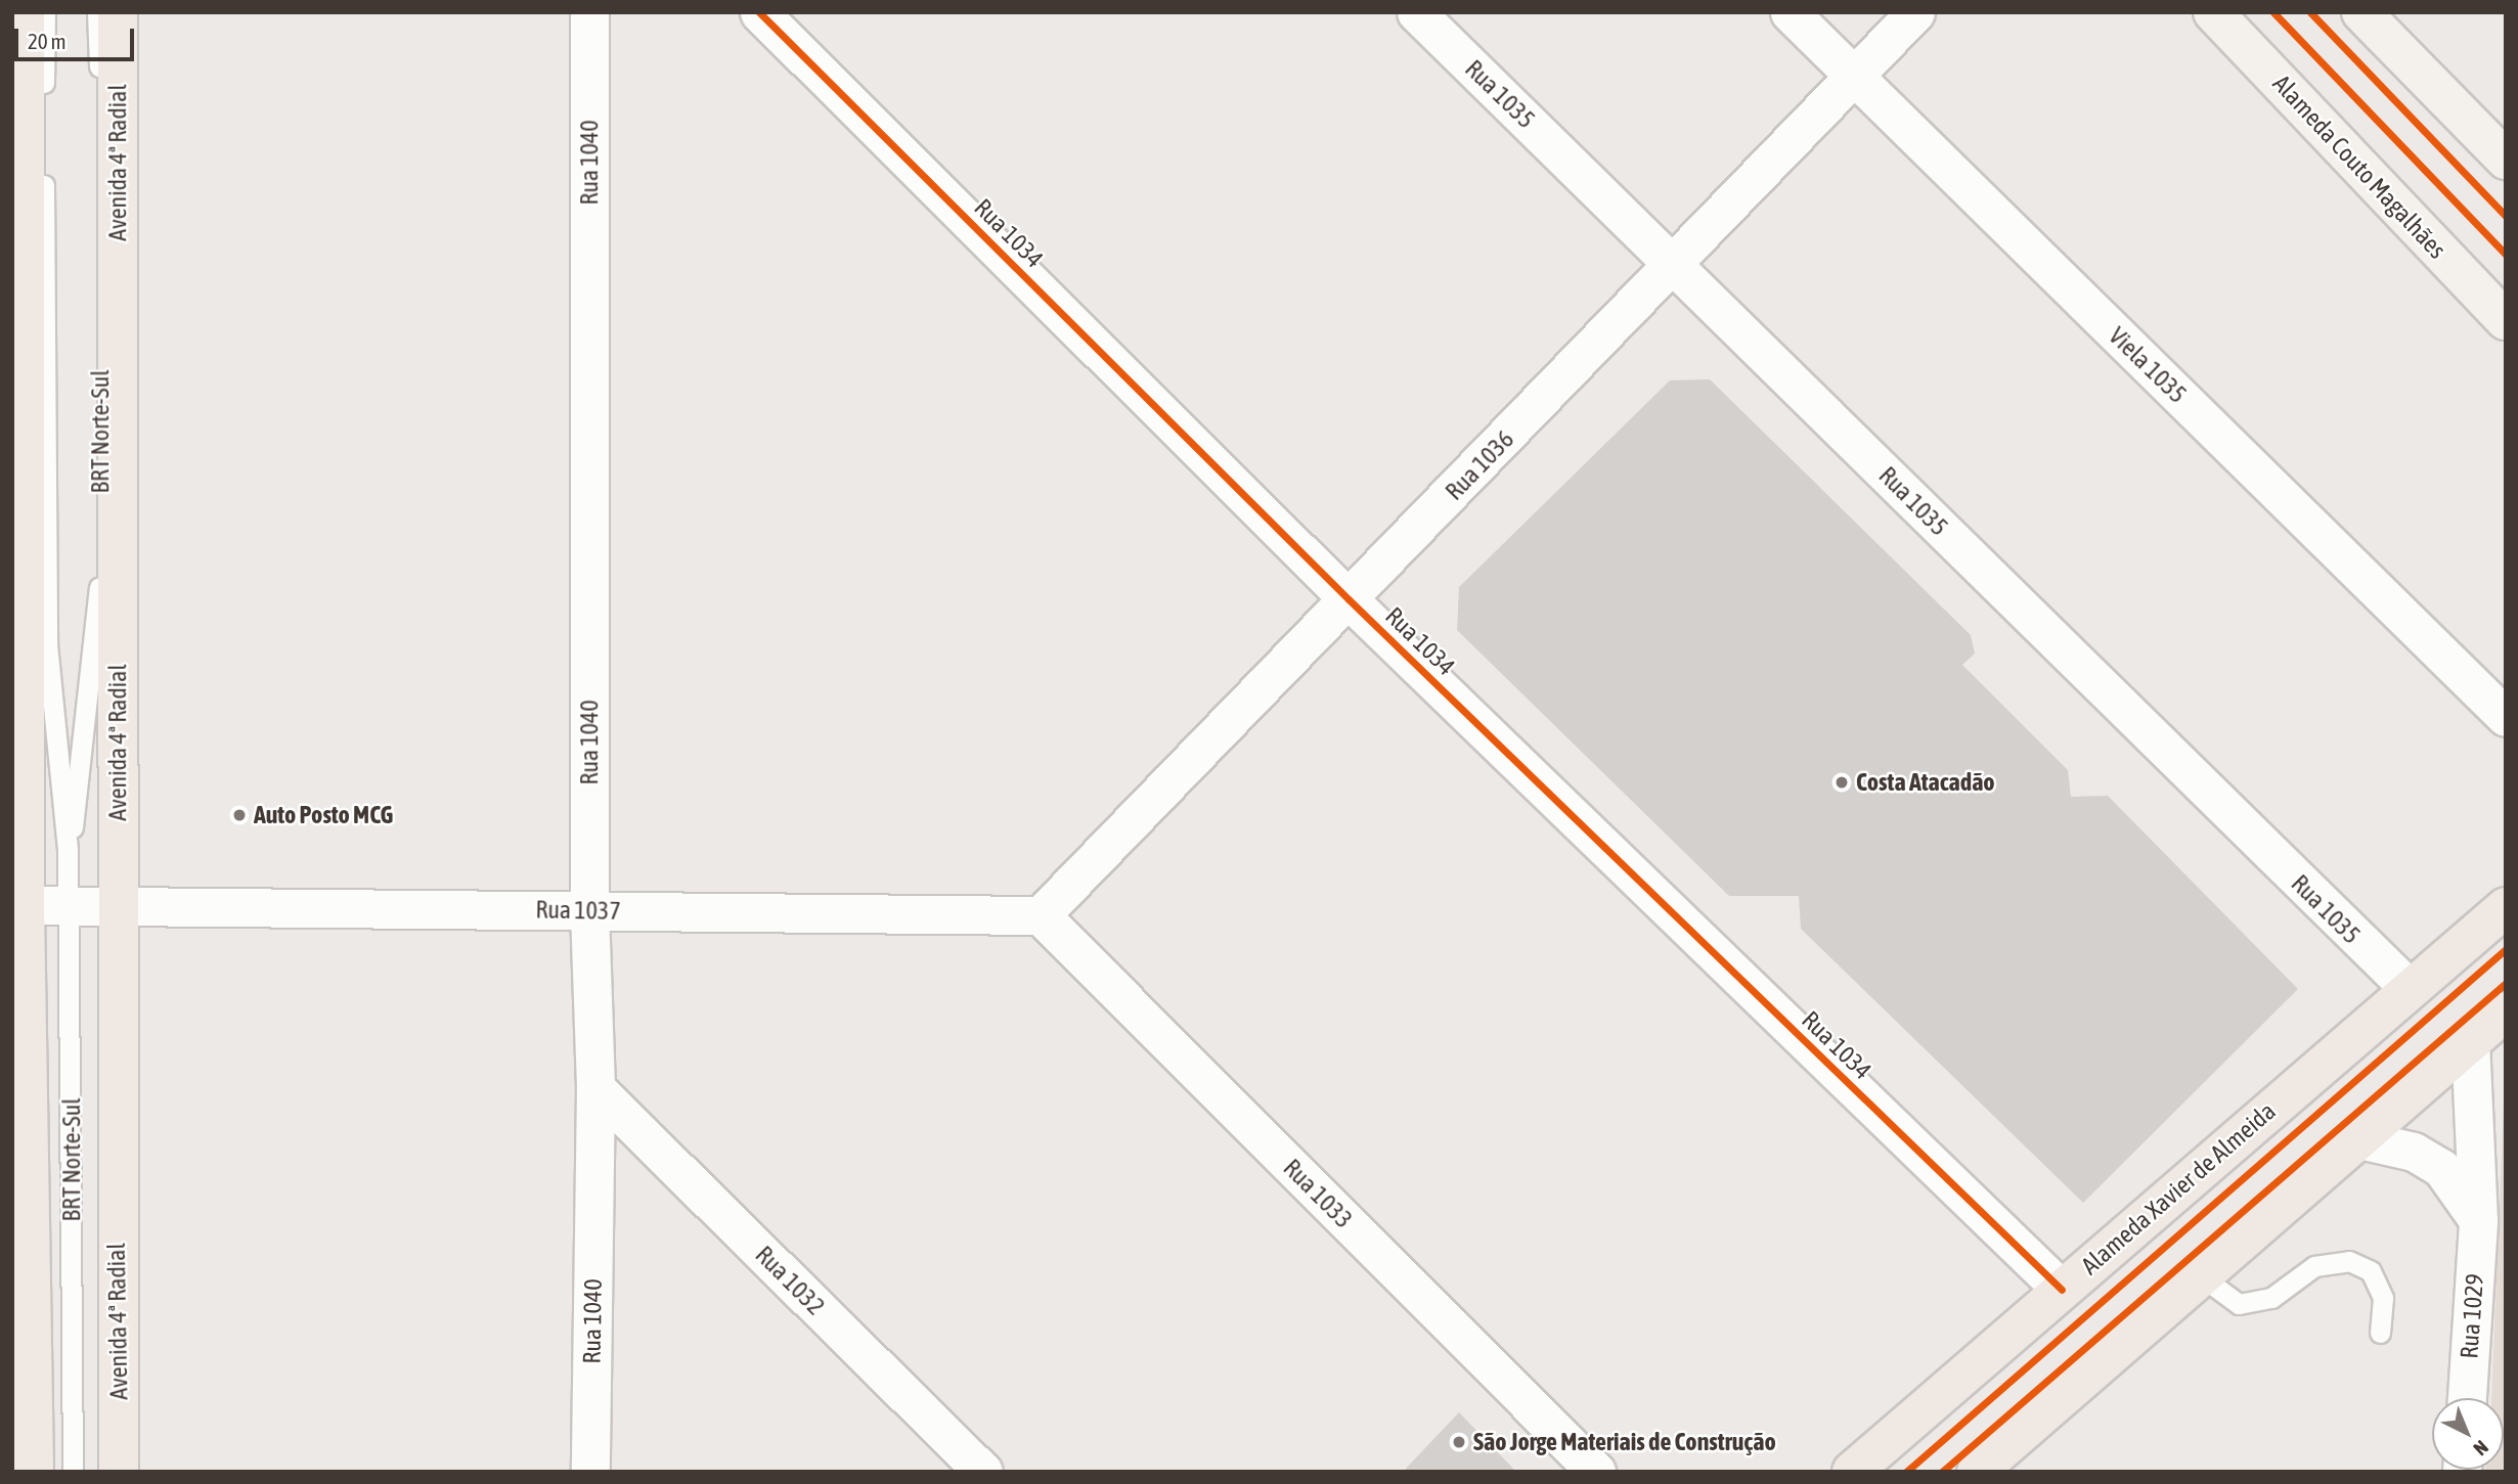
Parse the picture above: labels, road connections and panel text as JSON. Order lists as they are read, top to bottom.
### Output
{
  "streets": {
    "main road": ["Avenida 4ª Radial", "Alameda Couto Magalhães", "Alameda Xavier de Almeida"],
    "street": [
      "Rua 1035",
      "Rua 1040",
      "Rua 1034",
      "Viela 1035",
      "Rua 1036",
      "Rua 1037",
      "Rua 1033",
      "Rua 1032",
      "Rua 1029"
    ],
    "lane": ["BRT Norte-Sul"]
  },
  "crossings": [
    ["Rua 1035", "Rua 1036"],
    ["Rua 1035", "Alameda Xavier de Almeida"],
    ["Avenida 4ª Radial", "Rua 1037"],
    ["Rua 1040", "Rua 1037"],
    ["Rua 1040", "Rua 1032"],
    ["Rua 1034", "Rua 1036"],
    ["Rua 1034", "Alameda Xavier de Almeida"],
    ["Viela 1035", "Rua 1036"],
    ["BRT Norte-Sul", "Rua 1037"],
    ["Rua 1036", "Rua 1037"],
    ["Rua 1036", "Rua 1033"],
    ["Rua 1037", "Rua 1033"]
  ],
  "places": ["Costa Atacadão", "Auto Posto MCG", "São Jorge Materiais de Construção"],
  "scale_bar": "20 m",
  "north": "bottom right"
}
